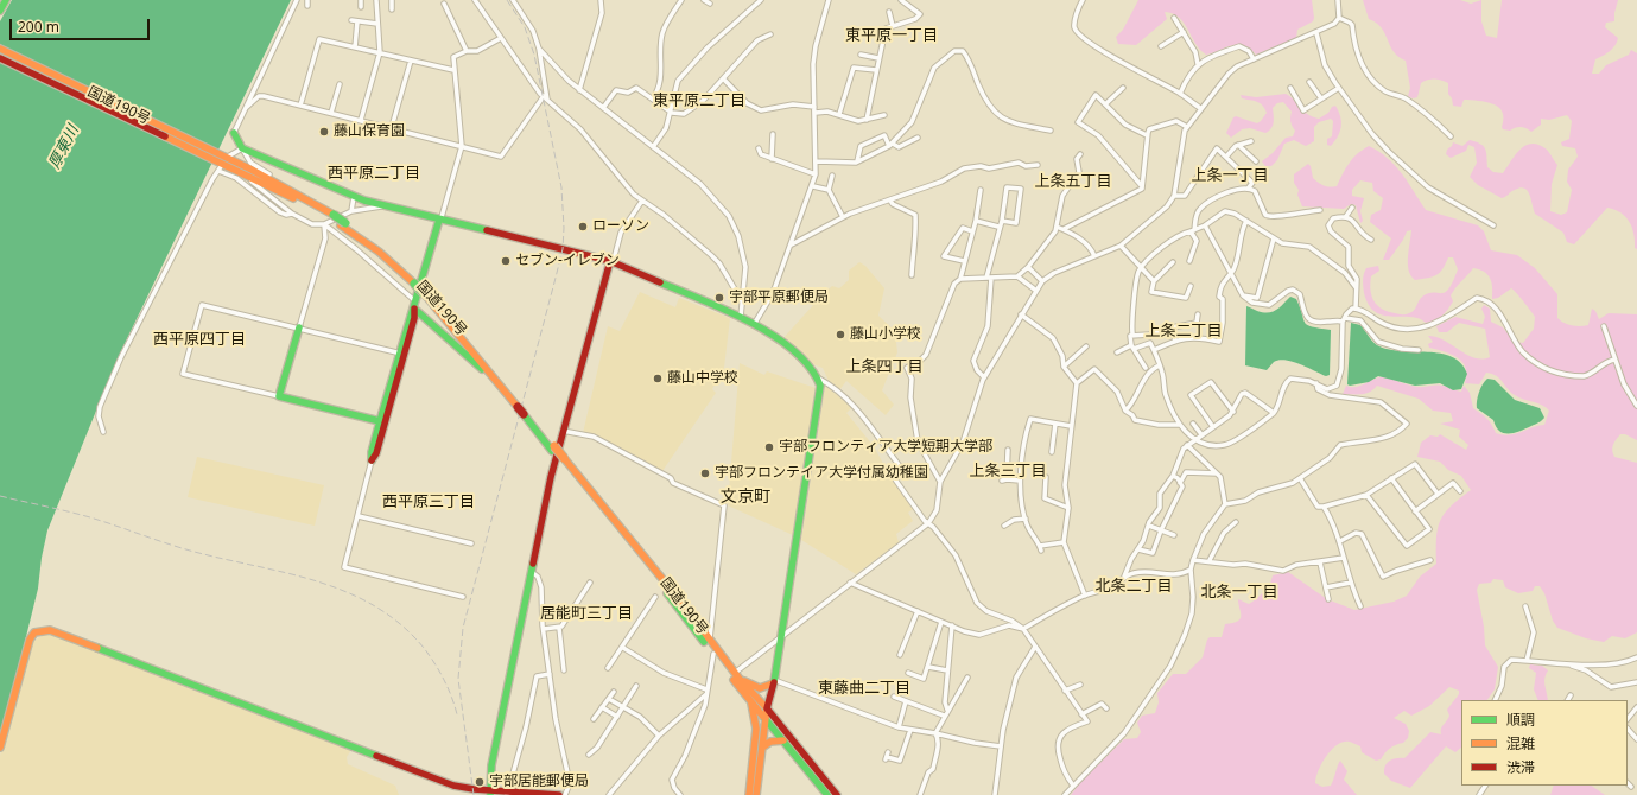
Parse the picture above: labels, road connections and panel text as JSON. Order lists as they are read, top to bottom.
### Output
{
  "streets": {
    "main road": ["国道190号"]
  },
  "districts": [
    "東平原一丁目",
    "東平原二丁目",
    "西平原二丁目",
    "上条一丁目",
    "上条五丁目",
    "上条二丁目",
    "西平原四丁目",
    "上条四丁目",
    "上条三丁目",
    "文京町",
    "西平原三丁目",
    "北条二丁目",
    "北条一丁目",
    "居能町三丁目",
    "東藤曲二丁目"
  ],
  "water": ["厚東川"],
  "places": [
    "藤山保育園",
    "ローソン",
    "セブン-イレブン",
    "宇部平原郵便局",
    "藤山小学校",
    "藤山中学校",
    "宇部フロンティア大学短期大学部",
    "宇部フロンテイア大学付属幼稚園",
    "宇部居能郵便局"
  ],
  "legend": ["順調", "混雑", "渋滞"],
  "scale_bar": "200 m"
}
